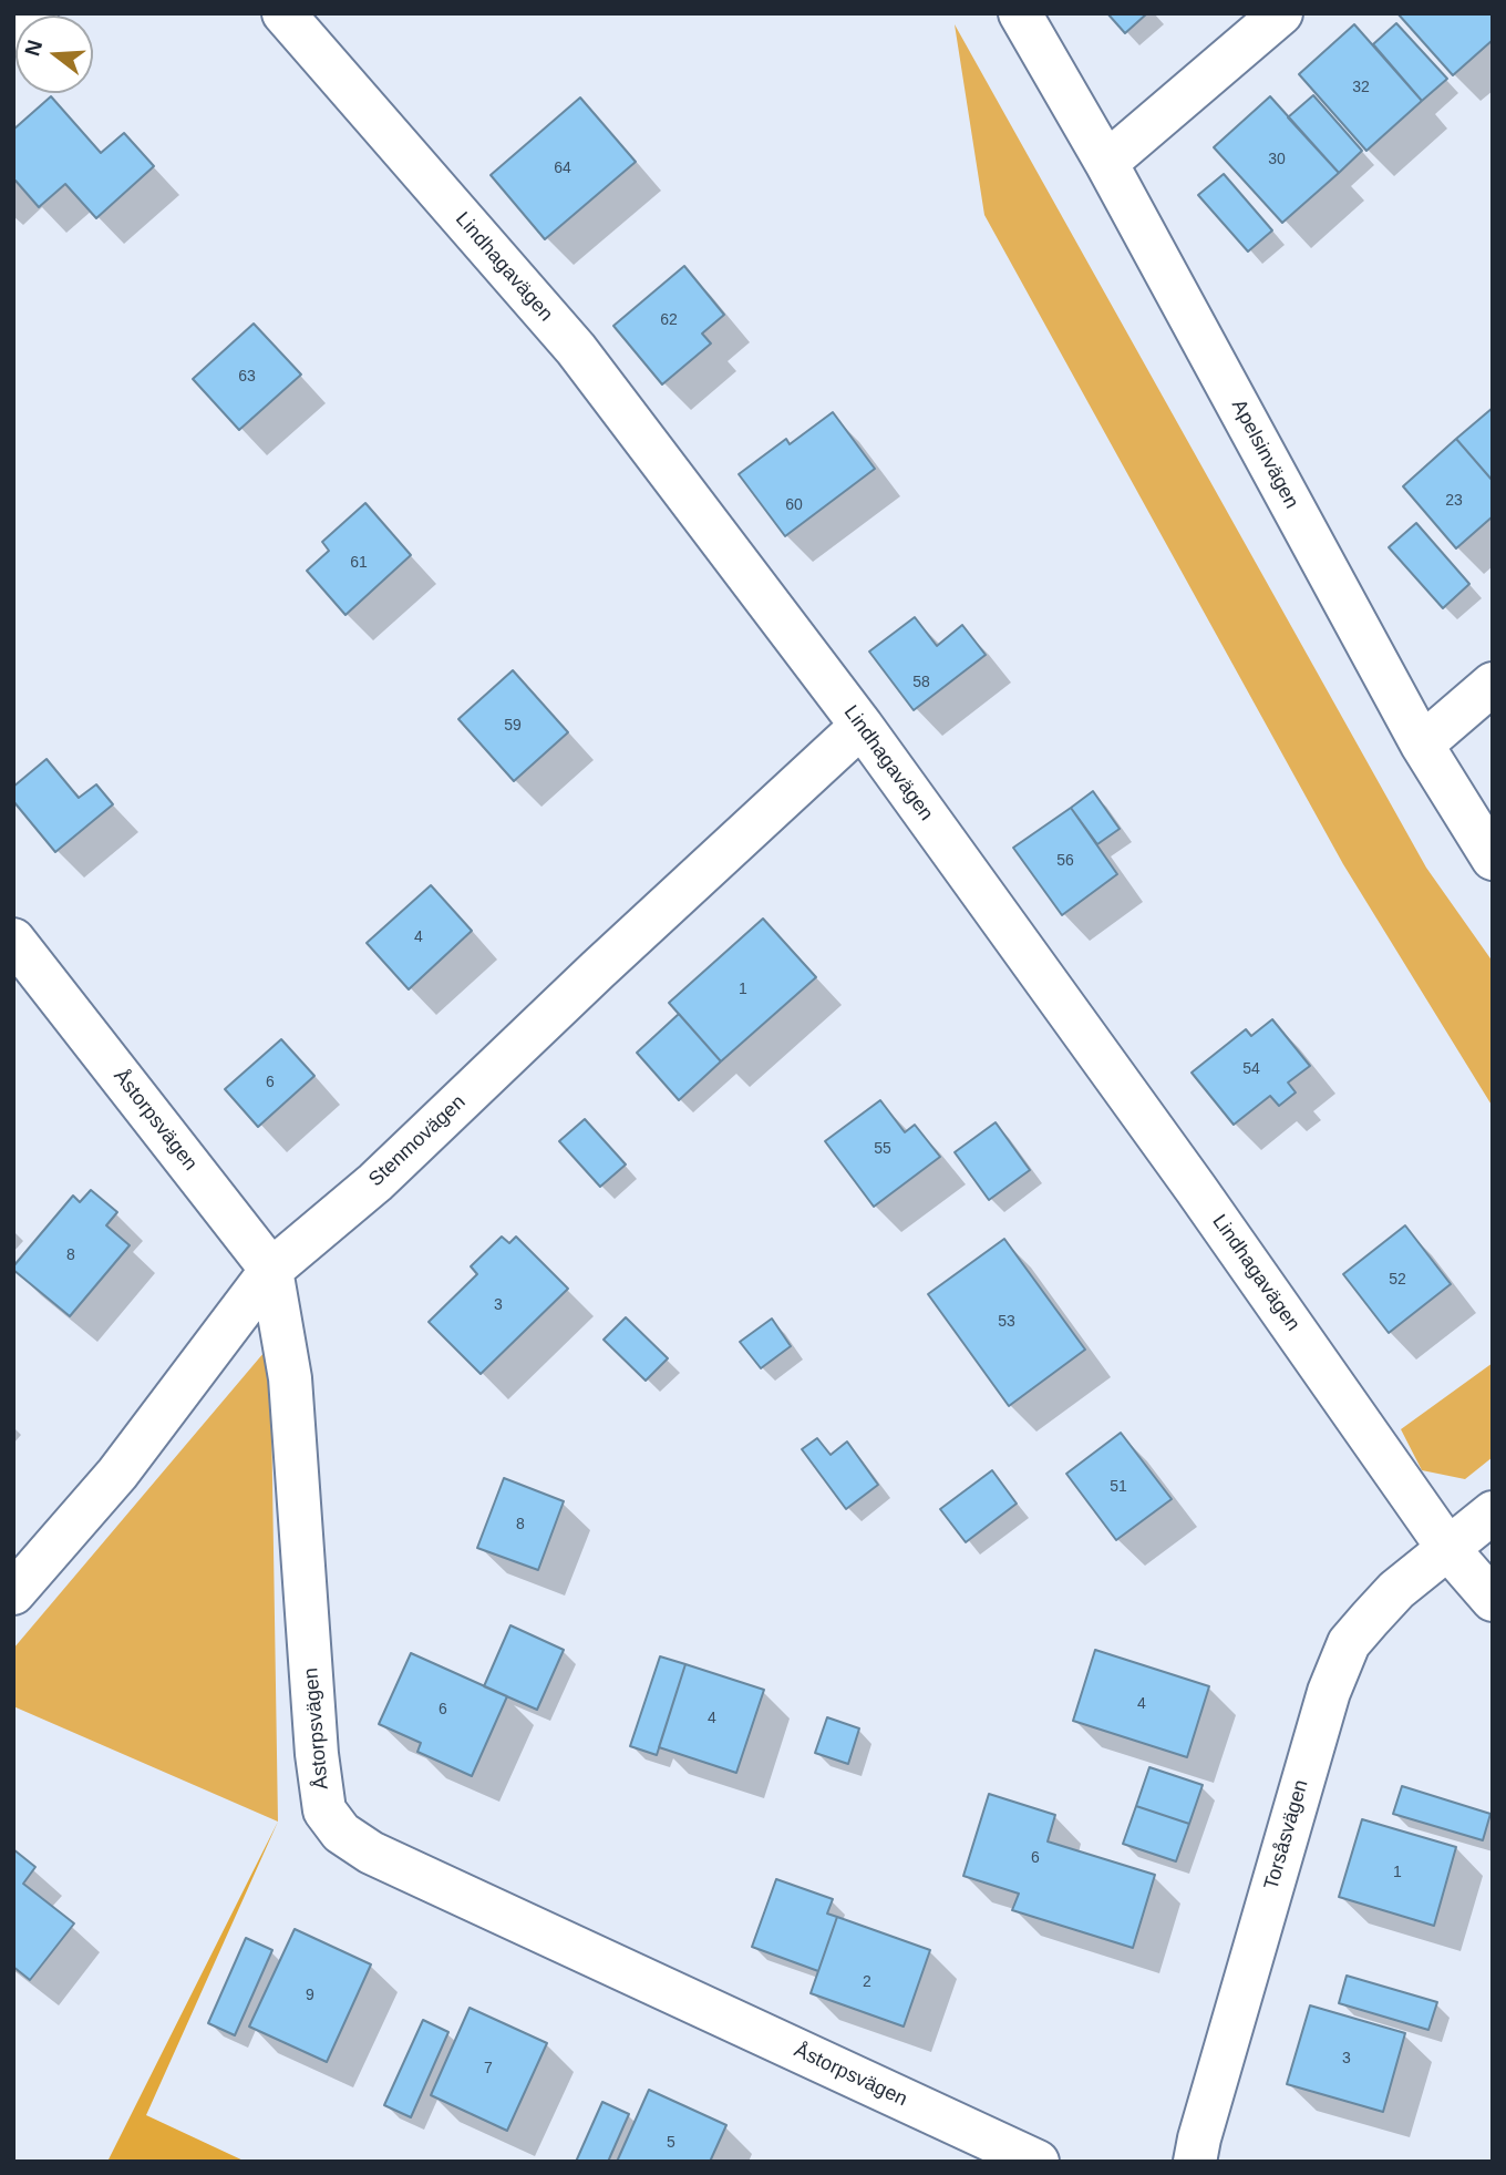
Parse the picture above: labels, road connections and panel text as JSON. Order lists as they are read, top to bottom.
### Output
{
  "streets": {
    "street": [
      "Lindhagavägen",
      "Apelsinvägen",
      "Åstorpsvägen",
      "Stenmovägen",
      "Torsåsvägen"
    ]
  },
  "crossings": [
    ["Lindhagavägen", "Stenmovägen"],
    ["Lindhagavägen", "Torsåsvägen"],
    ["Åstorpsvägen", "Stenmovägen"]
  ],
  "house_numbers": [
    "32",
    "30",
    "64",
    "62",
    "63",
    "23",
    "60",
    "61",
    "58",
    "59",
    "56",
    "4",
    "1",
    "54",
    "6",
    "55",
    "8",
    "52",
    "3",
    "53",
    "51",
    "8",
    "4",
    "6",
    "4",
    "6",
    "1",
    "2",
    "9",
    "3",
    "7",
    "5"
  ],
  "north": "left"
}
